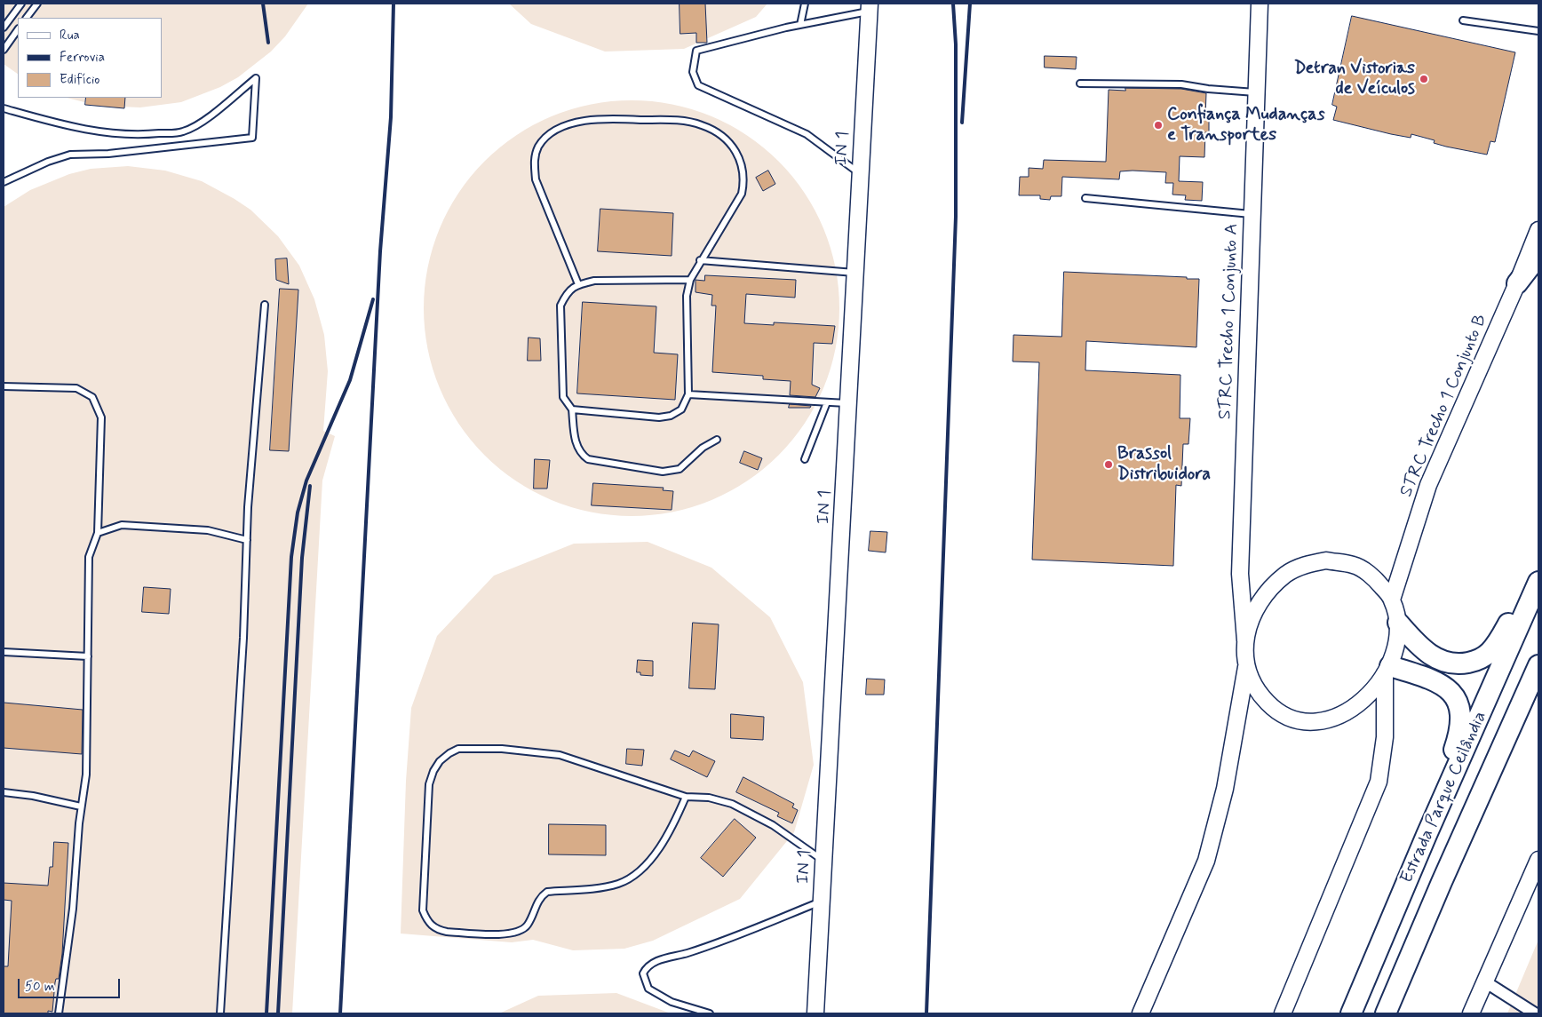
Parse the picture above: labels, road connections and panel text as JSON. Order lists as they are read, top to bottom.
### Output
{
  "streets": {
    "highway": ["Estrada Parque Ceilândia"],
    "main road": ["IN 1", "STRC Trecho 1 Conjunto A", "STRC Trecho 1 Conjunto B"]
  },
  "crossings": [
    ["STRC Trecho 1 Conjunto A", "STRC Trecho 1 Conjunto B"]
  ],
  "places": ["Detran Vistorias de Veículos", "Confiança Mudanças e Transportes", "Brassol Distribuidora"],
  "legend": ["Rua", "Ferrovia", "Edifício"],
  "scale_bar": "50 m"
}
